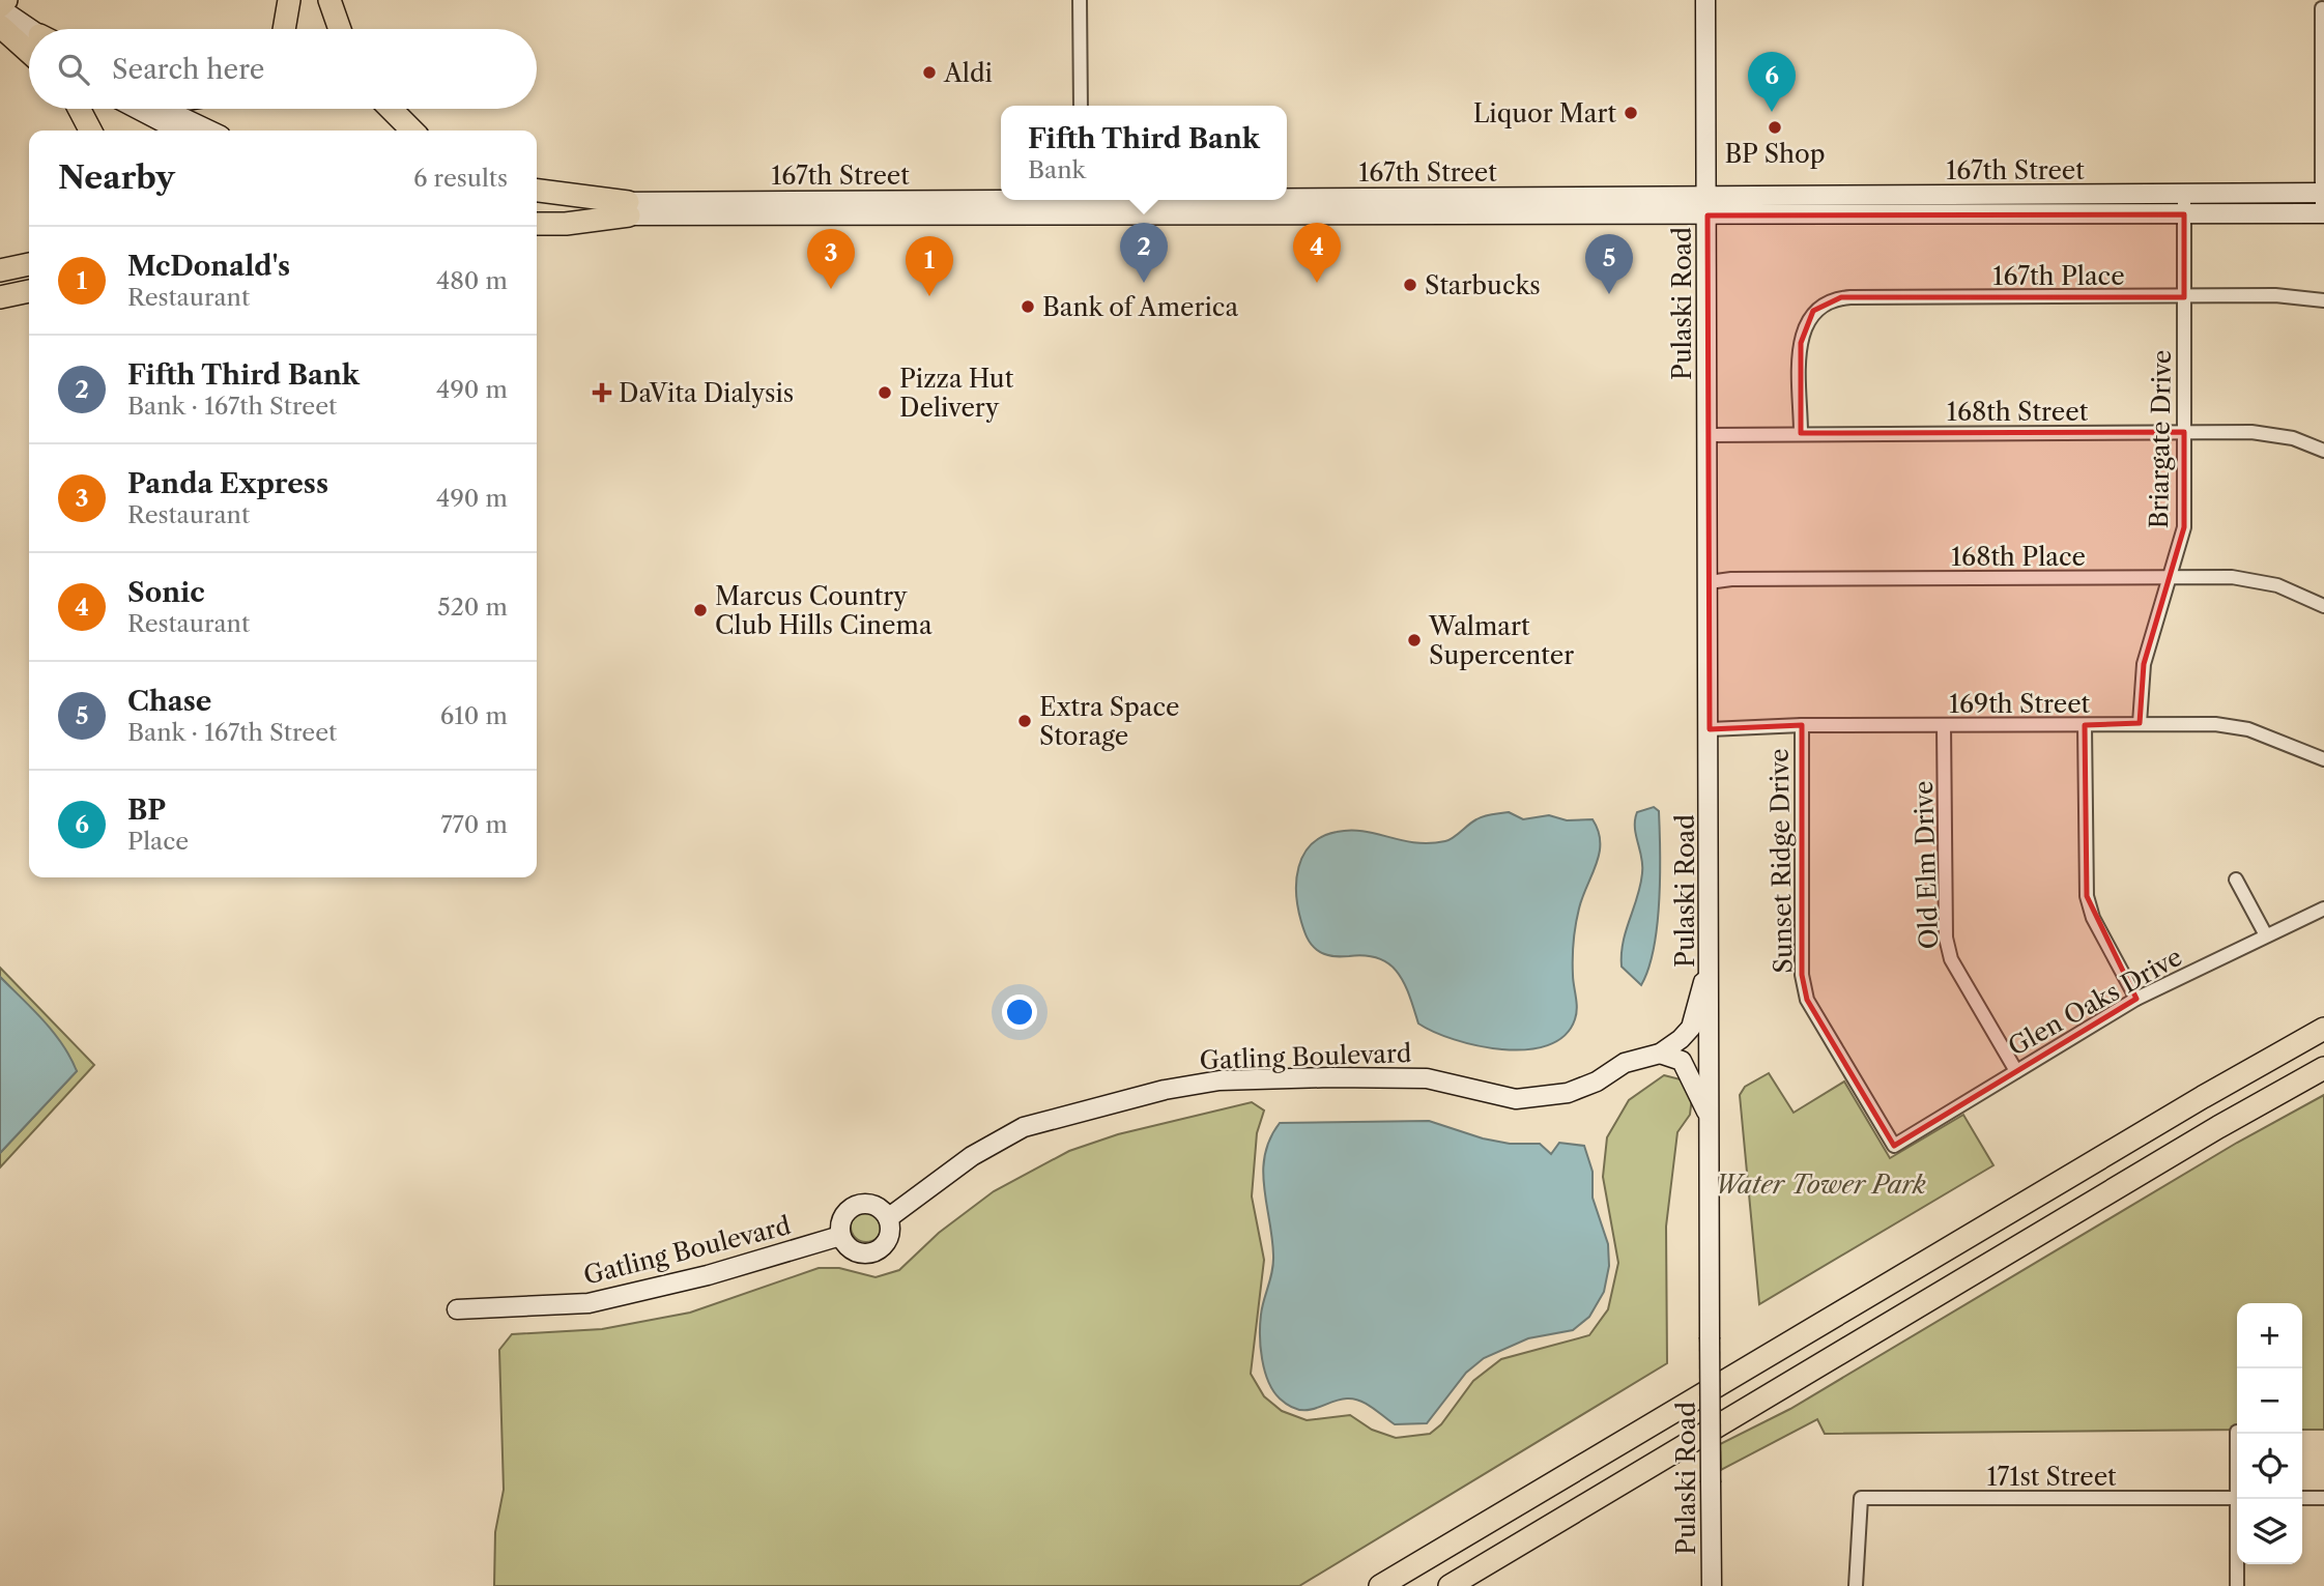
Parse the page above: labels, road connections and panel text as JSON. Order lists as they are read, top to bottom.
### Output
{
  "streets": {
    "main road": ["167th Street", "Pulaski Road", "Gatling Boulevard"],
    "street": [
      "167th Place",
      "168th Street",
      "Briargate Drive",
      "168th Place",
      "169th Street",
      "Sunset Ridge Drive",
      "Old Elm Drive",
      "Glen Oaks Drive",
      "171st Street"
    ]
  },
  "crossings": [
    ["167th Street", "Pulaski Road"],
    ["167th Street", "Briargate Drive"],
    ["167th Place", "168th Street"],
    ["167th Place", "Briargate Drive"],
    ["Pulaski Road", "168th Street"],
    ["Pulaski Road", "168th Place"],
    ["Pulaski Road", "169th Street"],
    ["Pulaski Road", "Gatling Boulevard"],
    ["168th Street", "Briargate Drive"],
    ["Briargate Drive", "168th Place"],
    ["Briargate Drive", "169th Street"],
    ["169th Street", "Sunset Ridge Drive"],
    ["169th Street", "Old Elm Drive"],
    ["Sunset Ridge Drive", "Glen Oaks Drive"],
    ["Old Elm Drive", "Glen Oaks Drive"]
  ],
  "parks": ["Water Tower Park"],
  "places": {
    "other": [
      "Aldi",
      "Liquor Mart",
      "BP Shop",
      "Starbucks",
      "Bank of America",
      "Pizza Hut Delivery",
      "Marcus Country Club Hills Cinema",
      "Walmart Supercenter",
      "Extra Space Storage"
    ],
    "health": ["DaVita Dialysis"]
  },
  "page": {
    "search": "Search here",
    "pins": [
      "6",
      "2",
      "4",
      "3",
      "5",
      "1"
    ],
    "popup": ["Fifth Third Bank", "Bank"],
    "heading": ["Nearby", "6 results"],
    "list": [
      {
        "mark": "1",
        "name": "McDonald's",
        "note": "Restaurant",
        "value": "480 m"
      },
      {
        "mark": "2",
        "name": "Fifth Third Bank",
        "note": "Bank · 167th Street",
        "value": "490 m"
      },
      {
        "mark": "3",
        "name": "Panda Express",
        "note": "Restaurant",
        "value": "490 m"
      },
      {
        "mark": "4",
        "name": "Sonic",
        "note": "Restaurant",
        "value": "520 m"
      },
      {
        "mark": "5",
        "name": "Chase",
        "note": "Bank · 167th Street",
        "value": "610 m"
      },
      {
        "mark": "6",
        "name": "BP",
        "note": "Place",
        "value": "770 m"
      }
    ],
    "map_buttons": ["+", "−"]
  }
}
